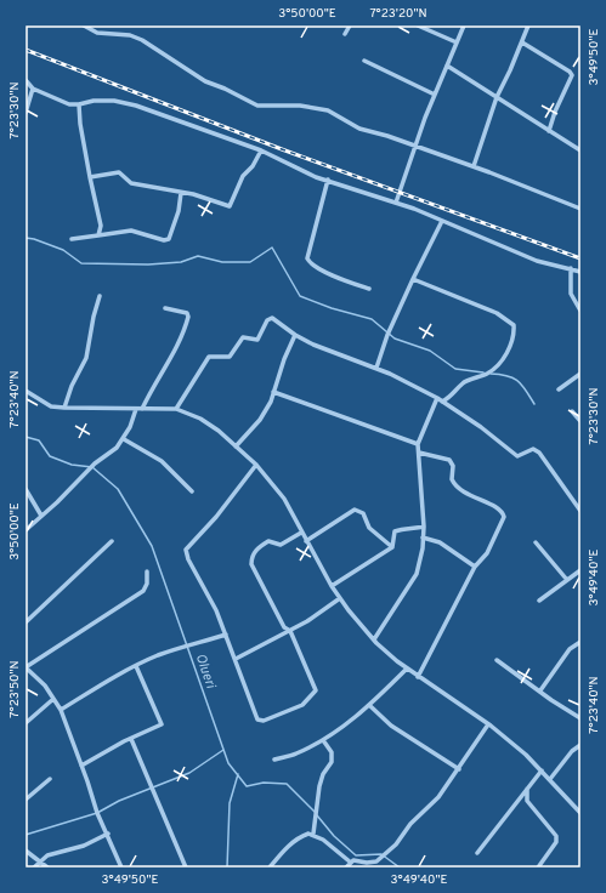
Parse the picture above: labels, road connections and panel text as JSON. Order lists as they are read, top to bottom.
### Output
{
  "water": ["Olueri"],
  "coordinates": [
    "3°50'00\"E",
    "7°23'20\"N",
    "3°49'50\"E",
    "7°23'30\"N",
    "7°23'40\"N",
    "3°49'40\"E",
    "7°23'50\"N"
  ]
}
